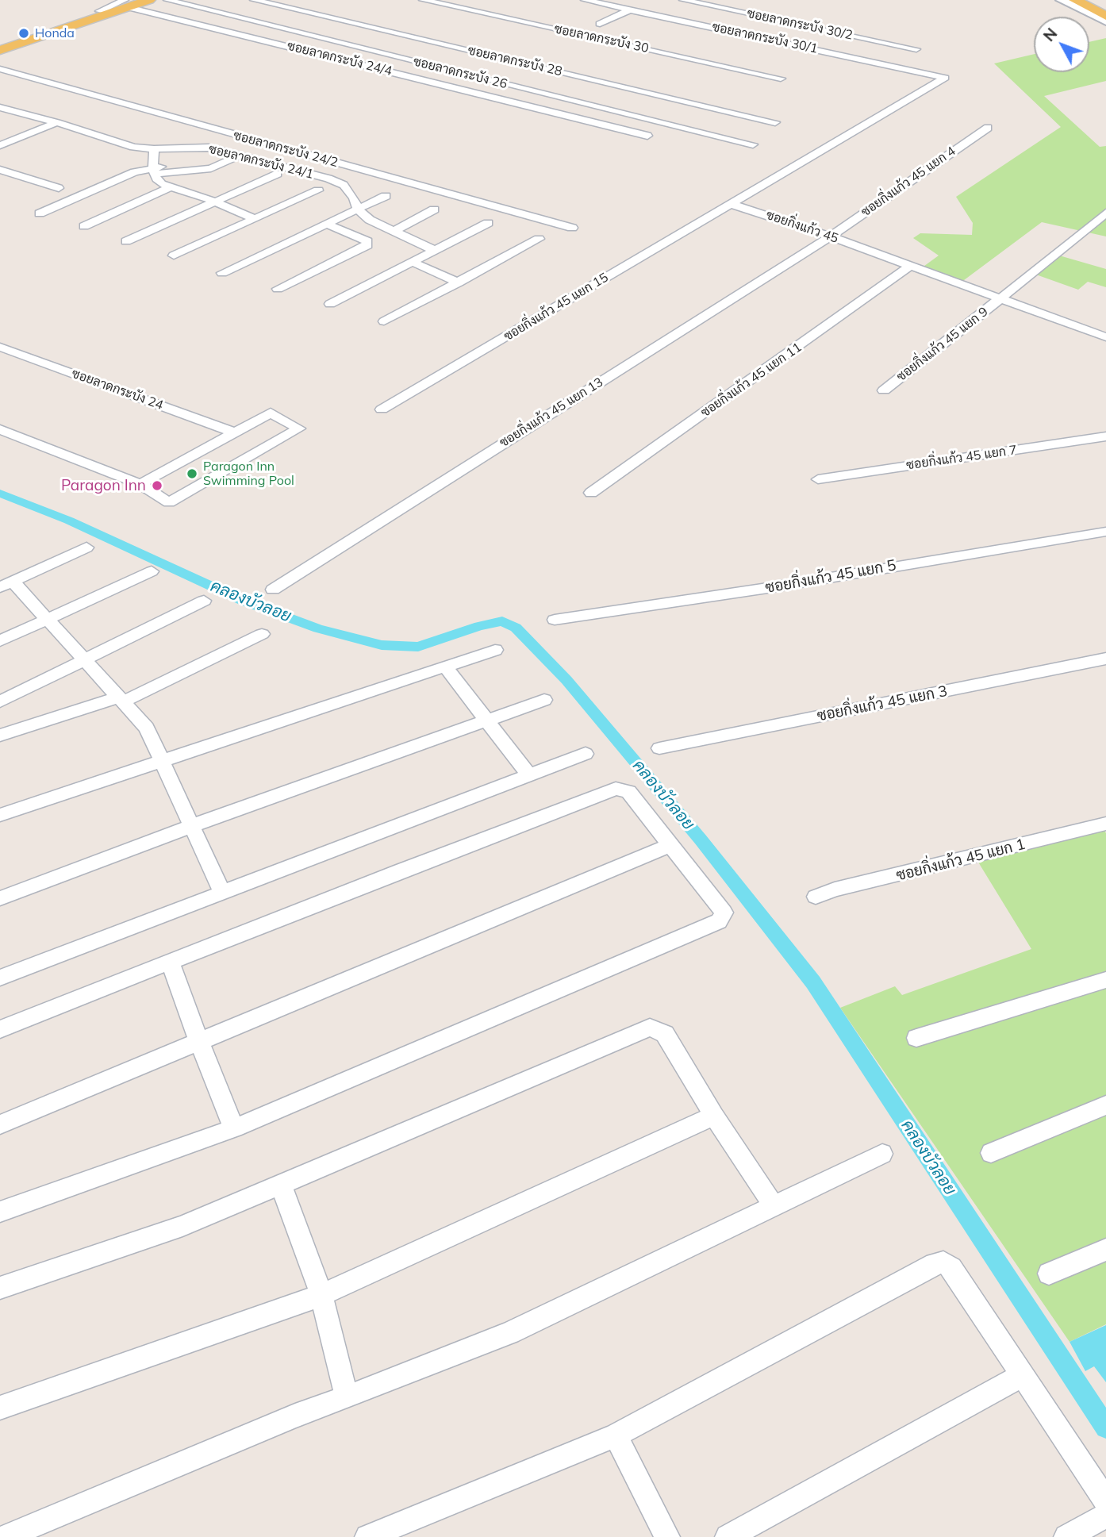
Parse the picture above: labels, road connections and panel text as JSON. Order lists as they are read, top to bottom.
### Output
{
  "streets": {
    "street": [
      "ซอยลาดกระบัง 30/2",
      "ซอยลาดกระบัง 30/1",
      "ซอยลาดกระบัง 30",
      "ซอยลาดกระบัง 24/4",
      "ซอยลาดกระบัง 28",
      "ซอยลาดกระบัง 26",
      "ซอยลาดกระบัง 24/2",
      "ซอยลาดกระบัง 24/1",
      "ซอยกิ่งแก้ว 45 แยก 4",
      "ซอยกิ่งแก้ว 45",
      "ซอยกิ่งแก้ว 45 แยก 15",
      "ซอยกิ่งแก้ว 45 แยก 9",
      "ซอยกิ่งแก้ว 45 แยก 11",
      "ซอยลาดกระบัง 24",
      "ซอยกิ่งแก้ว 45 แยก 13",
      "ซอยกิ่งแก้ว 45 แยก 7",
      "ซอยกิ่งแก้ว 45 แยก 5",
      "ซอยกิ่งแก้ว 45 แยก 3",
      "ซอยกิ่งแก้ว 45 แยก 1"
    ]
  },
  "crossings": [
    ["ซอยลาดกระบัง 30/1", "ซอยกิ่งแก้ว 45"],
    ["ซอยกิ่งแก้ว 45 แยก 4", "ซอยกิ่งแก้ว 45"],
    ["ซอยกิ่งแก้ว 45 แยก 4", "ซอยกิ่งแก้ว 45 แยก 13"],
    ["ซอยกิ่งแก้ว 45", "ซอยกิ่งแก้ว 45 แยก 15"],
    ["ซอยกิ่งแก้ว 45", "ซอยกิ่งแก้ว 45 แยก 9"],
    ["ซอยกิ่งแก้ว 45", "ซอยกิ่งแก้ว 45 แยก 11"],
    ["ซอยกิ่งแก้ว 45", "ซอยกิ่งแก้ว 45 แยก 13"]
  ],
  "water": ["คลองบัวลอย"],
  "places": ["Honda", "Paragon Inn Swimming Pool", "Paragon Inn"],
  "north": "top left"
}
